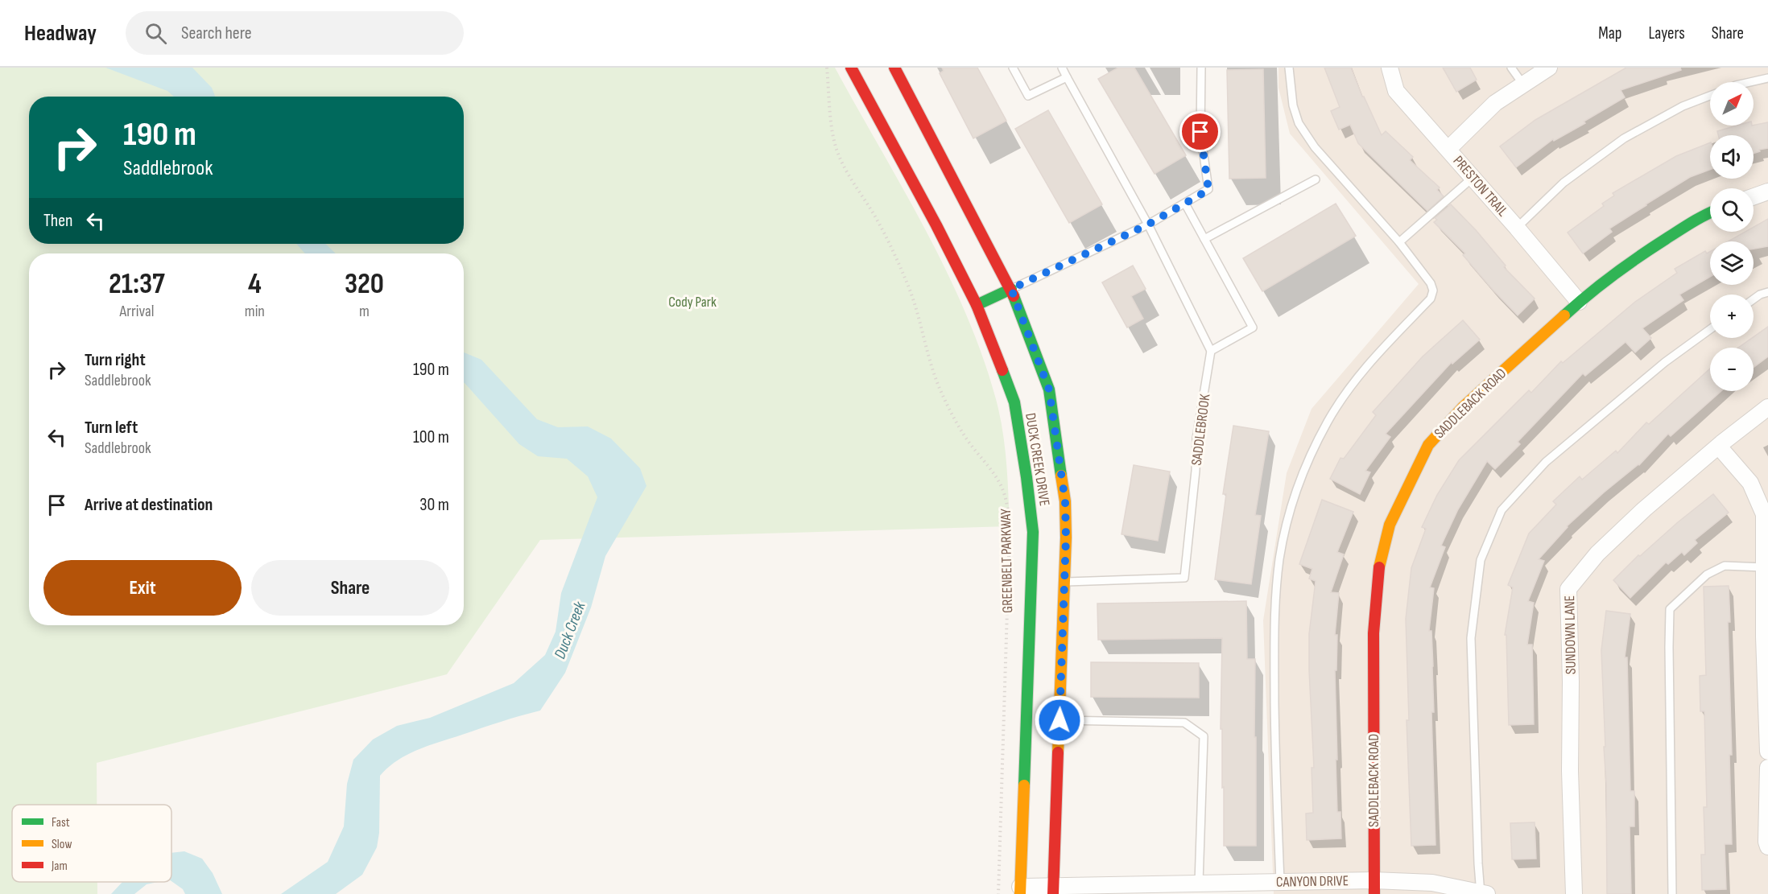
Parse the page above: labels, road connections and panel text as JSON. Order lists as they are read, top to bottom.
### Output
{
  "streets": {
    "main road": ["SADDLEBACK ROAD", "DUCK CREEK DRIVE"],
    "street": ["PRESTON TRAIL", "SUNDOWN LANE", "CANYON DRIVE"],
    "lane": ["SADDLEBROOK"],
    "path": ["GREENBELT PARKWAY"]
  },
  "crossings": [
    ["PRESTON TRAIL", "SADDLEBACK ROAD"],
    ["SADDLEBACK ROAD", "CANYON DRIVE"],
    ["SADDLEBROOK", "DUCK CREEK DRIVE"],
    ["DUCK CREEK DRIVE", "CANYON DRIVE"]
  ],
  "water": ["Duck Creek"],
  "parks": ["Cody Park"],
  "legend": ["Fast", "Slow", "Jam"],
  "north": "top right",
  "page": {
    "header": "Headway",
    "search": "Search here",
    "nav": ["Map", "Layers", "Share"],
    "map_buttons": ["+", "−"],
    "turn": ["190 m", "Saddlebrook"],
    "then": "Then",
    "eta": [
      "21:37",
      "Arrival",
      "4",
      "min",
      "320",
      "m"
    ],
    "list": [
      {
        "name": "Turn right",
        "note": "Saddlebrook",
        "value": "190 m"
      },
      {
        "name": "Turn left",
        "note": "Saddlebrook",
        "value": "100 m"
      },
      {
        "name": "Arrive at destination",
        "value": "30 m"
      }
    ],
    "buttons": ["Exit", "Share"]
  }
}
